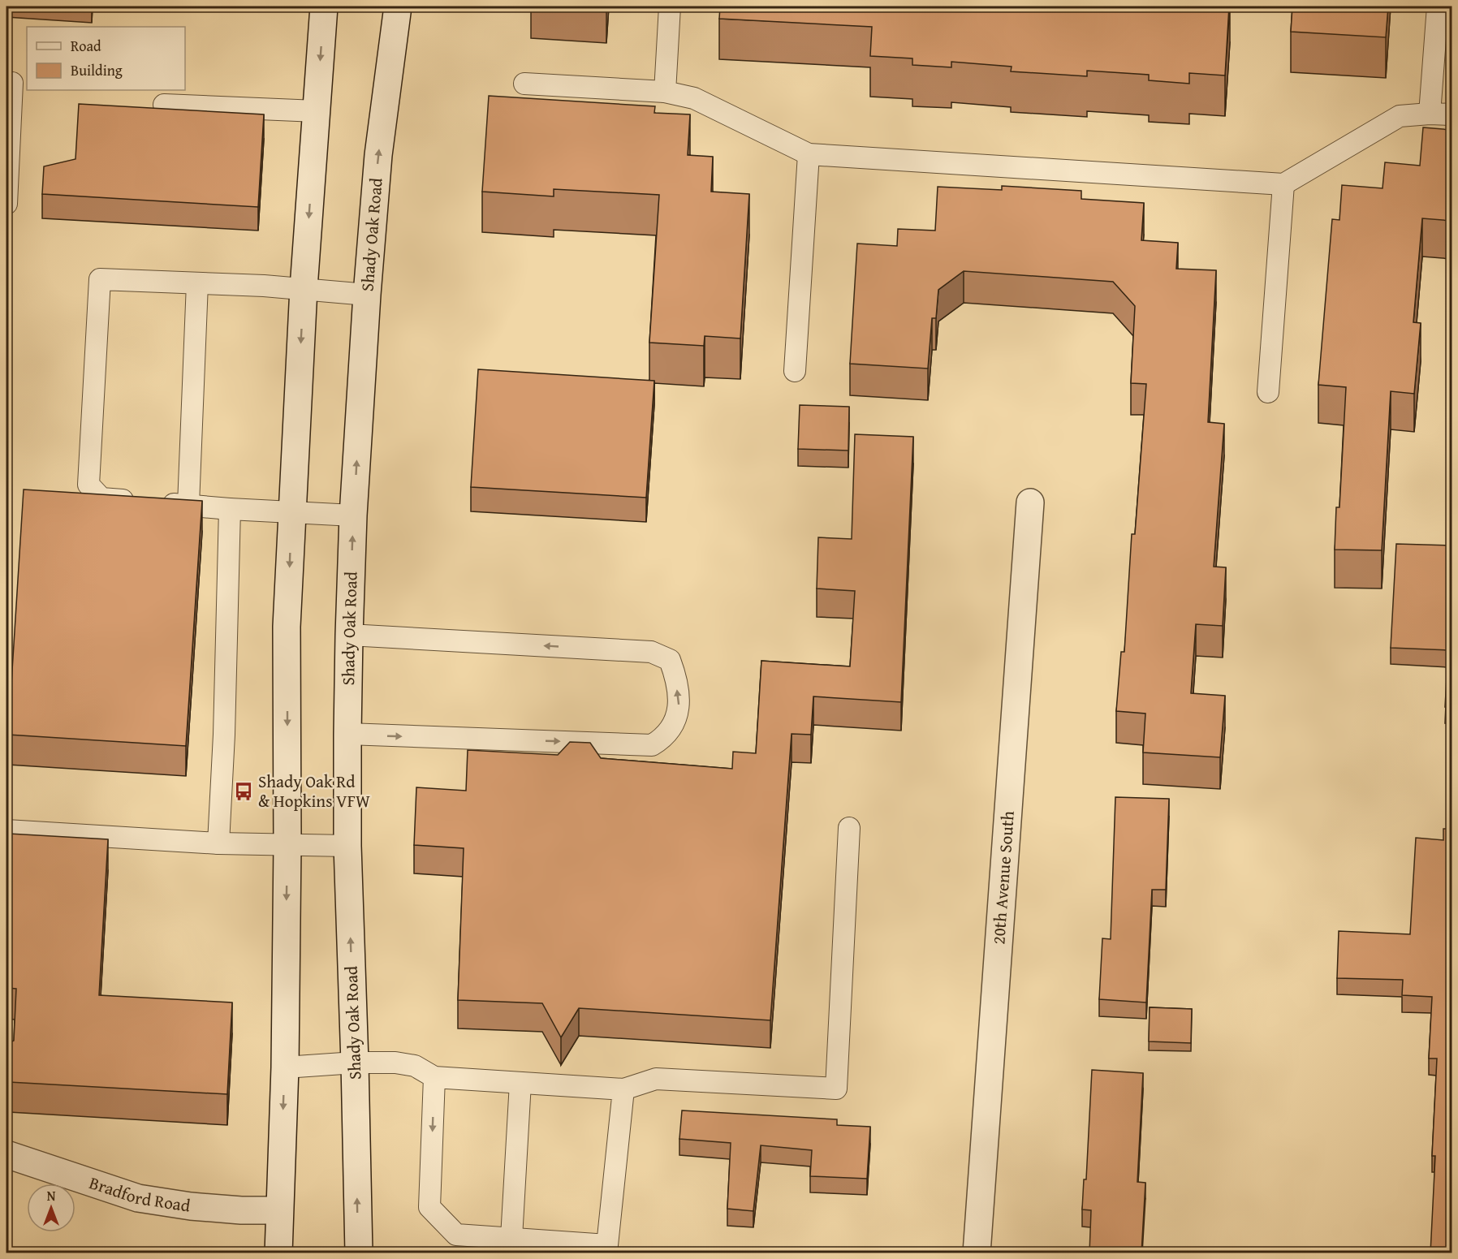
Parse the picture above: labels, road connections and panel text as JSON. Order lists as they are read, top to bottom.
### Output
{
  "streets": {
    "main road": ["Shady Oak Road", "20th Avenue South", "Bradford Road"]
  },
  "places": {
    "bus stop": ["Shady Oak Rd & Hopkins VFW"]
  },
  "legend": ["Road", "Building"],
  "north": "top"
}
